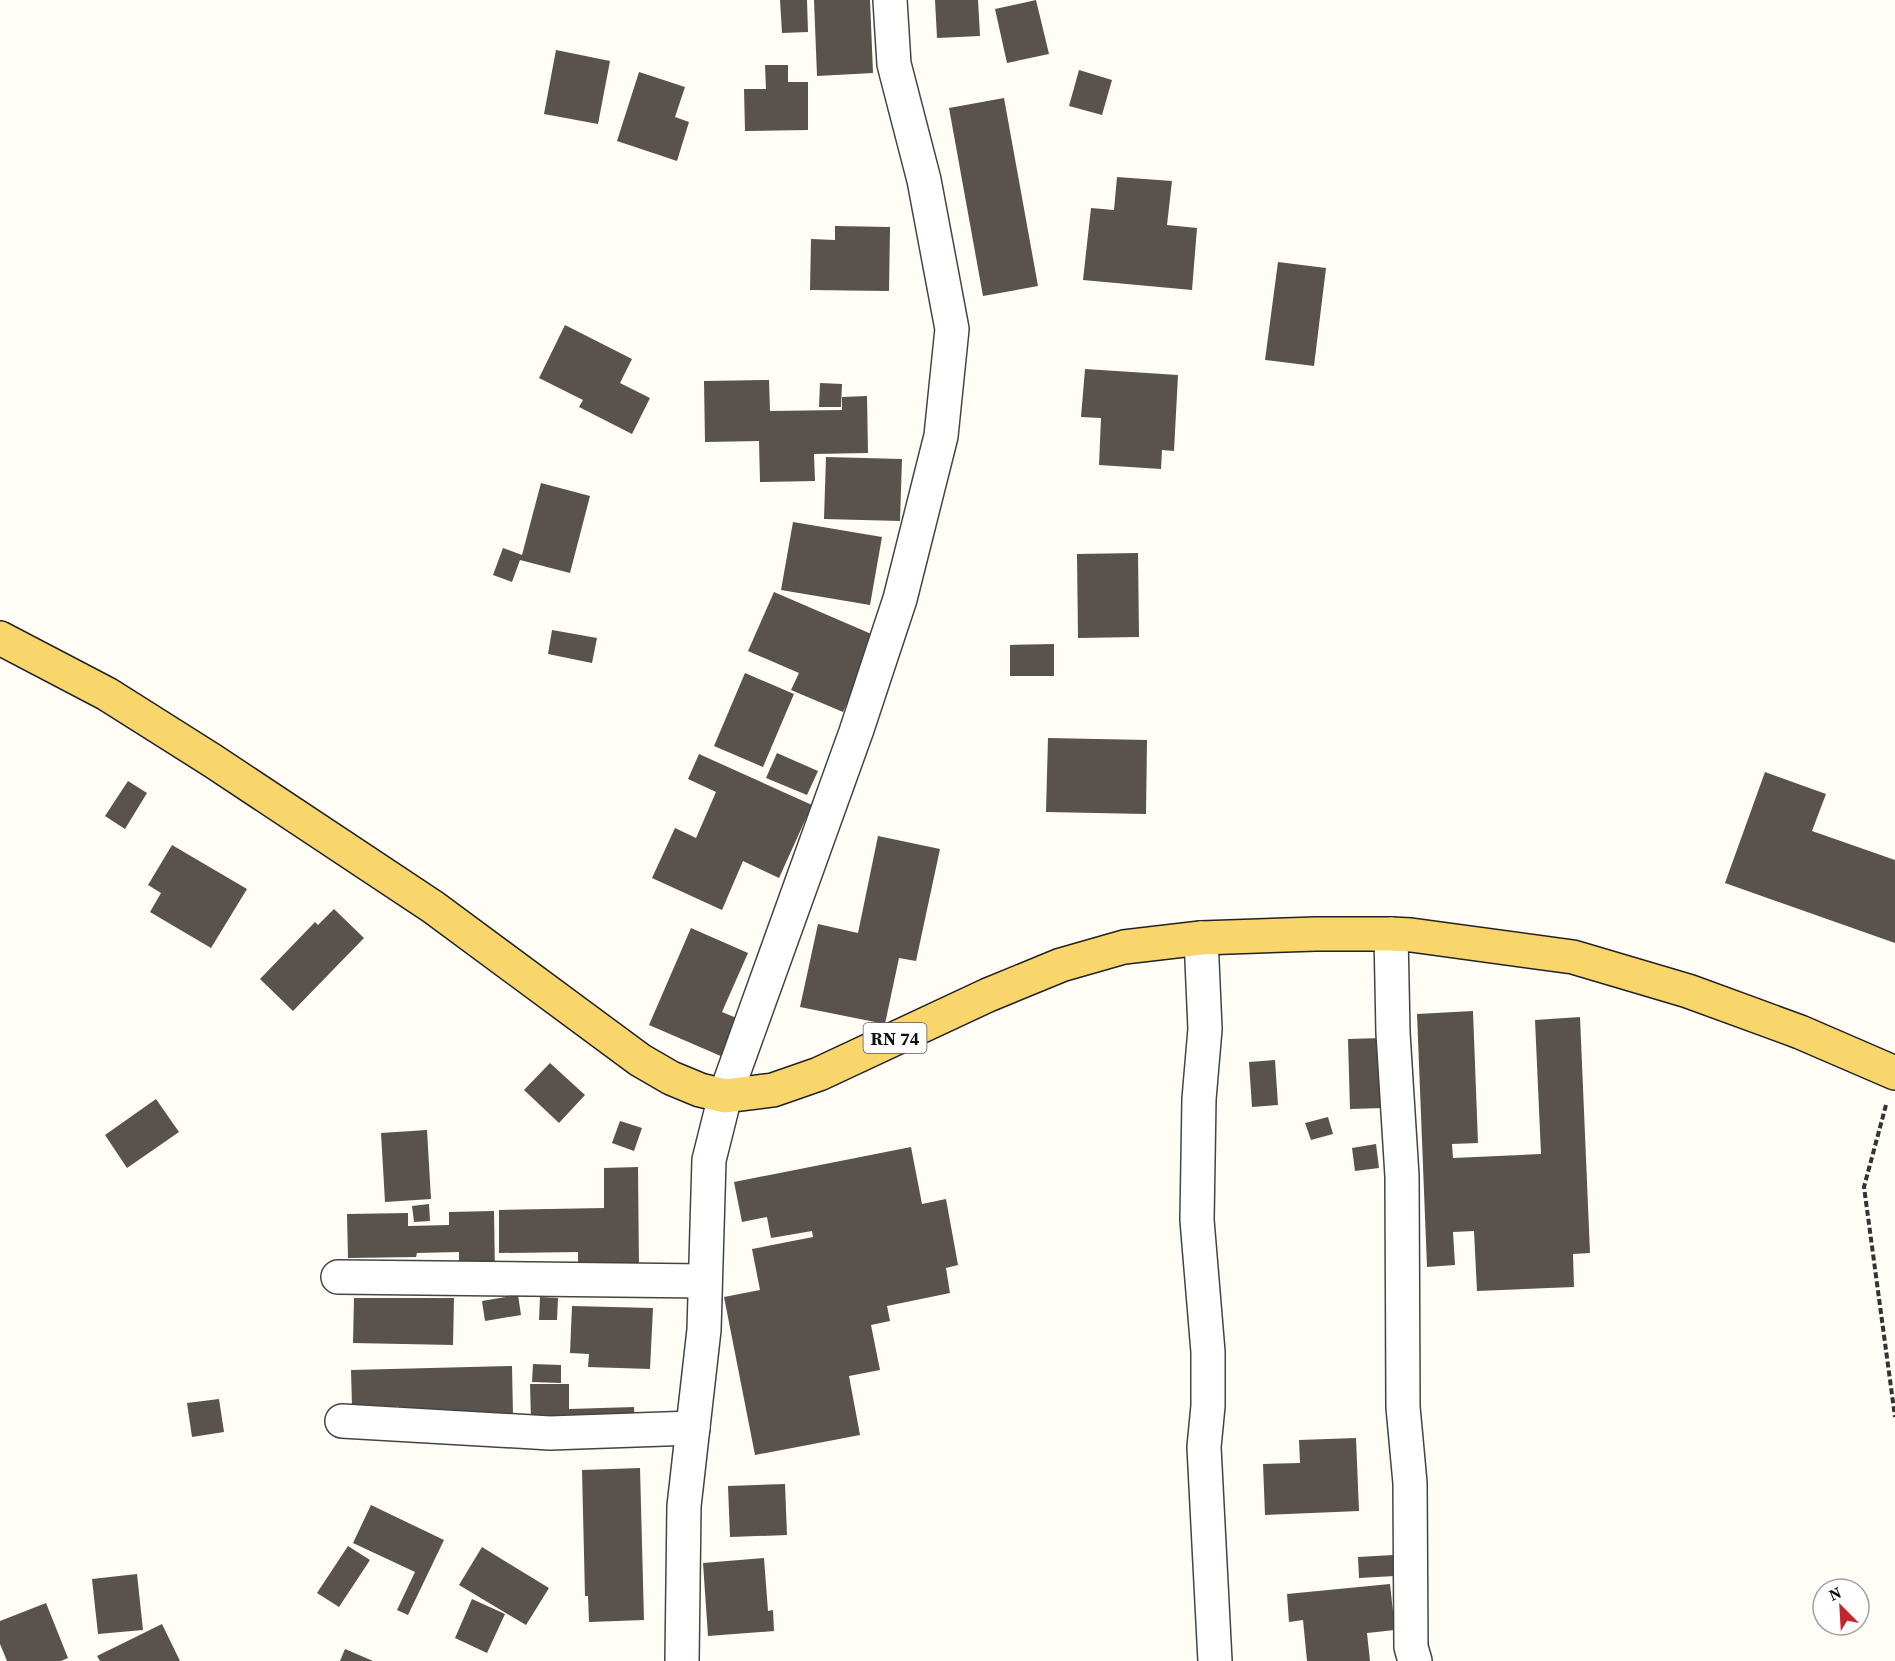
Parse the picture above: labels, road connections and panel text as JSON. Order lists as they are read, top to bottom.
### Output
{
  "streets": {
    "main road": ["RN 74"]
  },
  "north": "top left"
}
